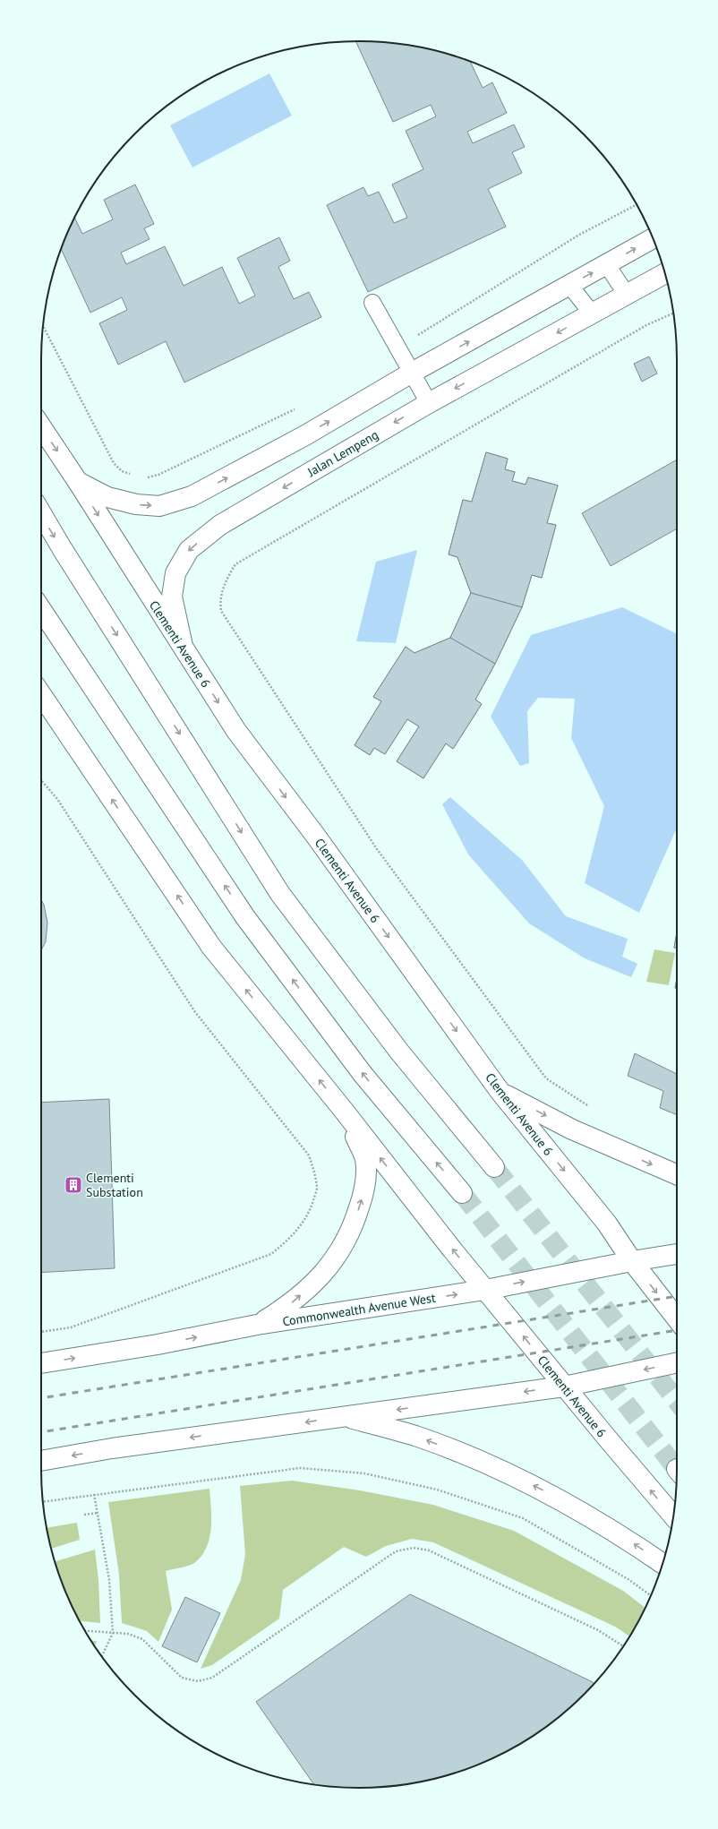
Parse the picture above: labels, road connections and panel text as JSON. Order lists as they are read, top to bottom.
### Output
{
  "streets": {
    "main road": ["Jalan Lempeng", "Clementi Avenue 6", "Commonwealth Avenue West"]
  },
  "crossings": [
    ["Jalan Lempeng", "Clementi Avenue 6"],
    ["Clementi Avenue 6", "Commonwealth Avenue West"]
  ],
  "places": {
    "building": ["Clementi Substation"]
  }
}
